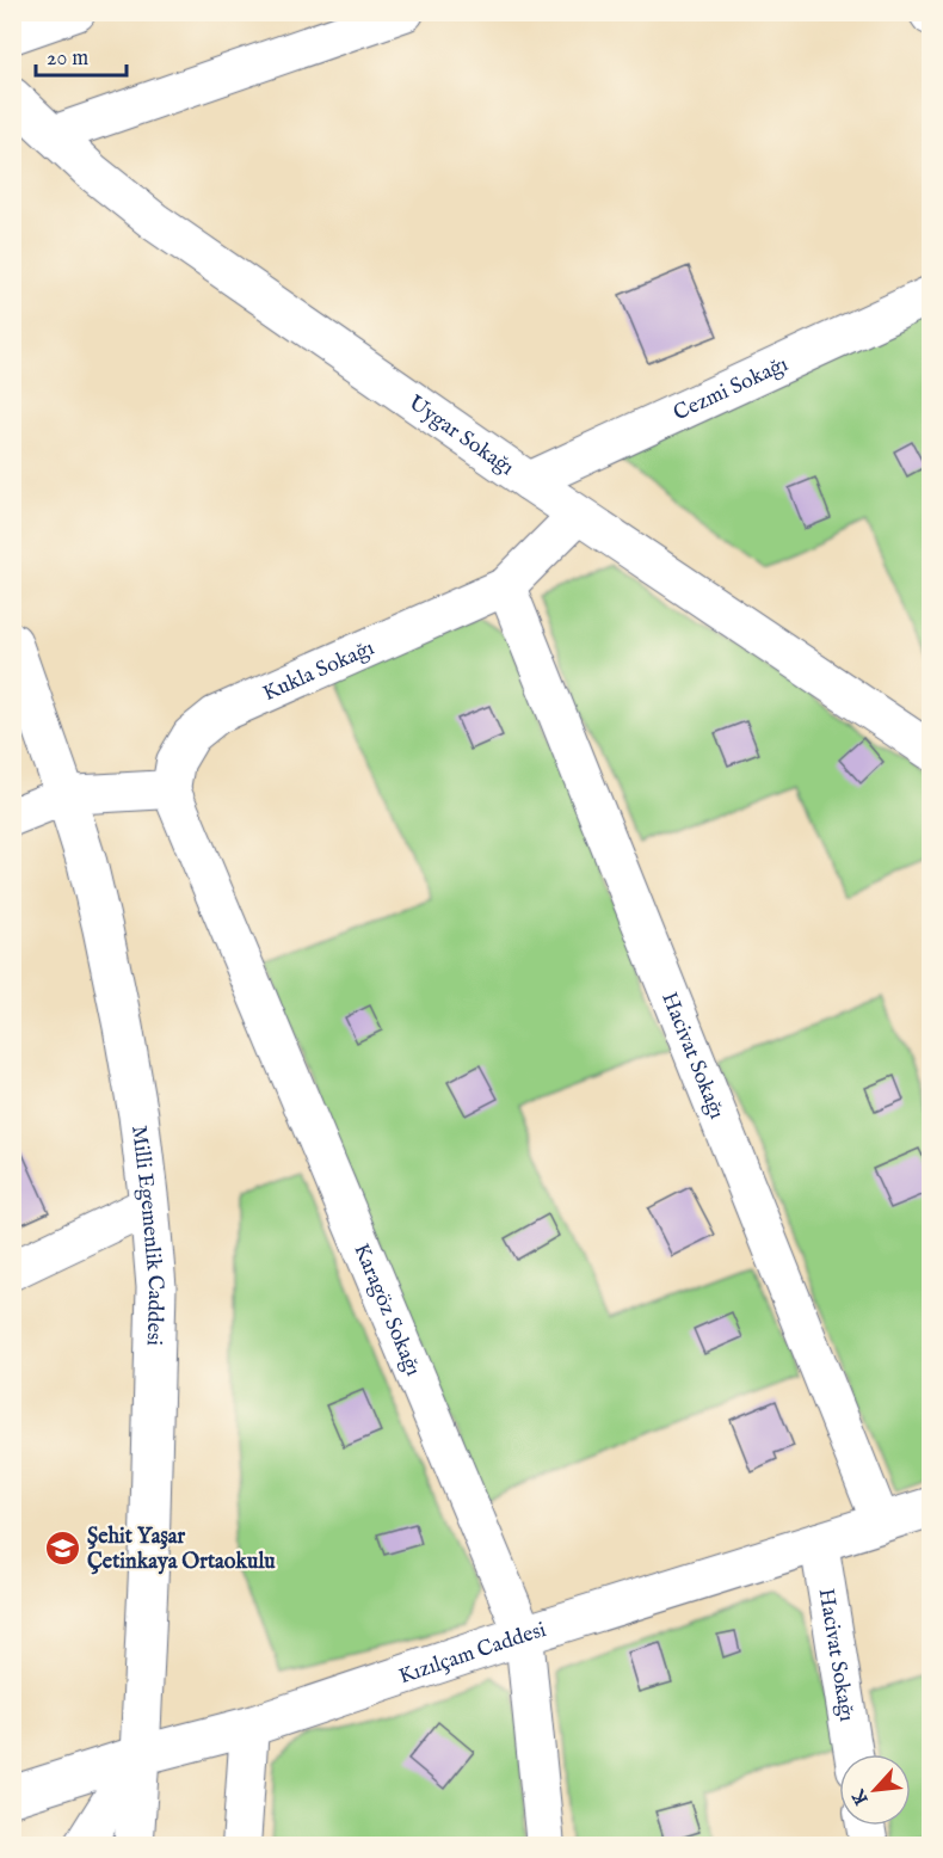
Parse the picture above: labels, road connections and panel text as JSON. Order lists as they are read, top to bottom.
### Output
{
  "streets": {
    "street": [
      "Cezmi Sokağı",
      "Uygar Sokağı",
      "Kukla Sokağı",
      "Hacivat Sokağı",
      "Milli Egemenlik Caddesi",
      "Karagöz Sokağı",
      "Kızılçam Caddesi"
    ]
  },
  "crossings": [
    ["Cezmi Sokağı", "Uygar Sokağı"],
    ["Uygar Sokağı", "Kukla Sokağı"],
    ["Kukla Sokağı", "Hacivat Sokağı"],
    ["Kukla Sokağı", "Karagöz Sokağı"],
    ["Hacivat Sokağı", "Kızılçam Caddesi"],
    ["Milli Egemenlik Caddesi", "Kızılçam Caddesi"],
    ["Karagöz Sokağı", "Kızılçam Caddesi"]
  ],
  "places": {
    "school or university": ["Şehit Yaşar Çetinkaya Ortaokulu"]
  },
  "scale_bar": "20 m",
  "north": "bottom left"
}
